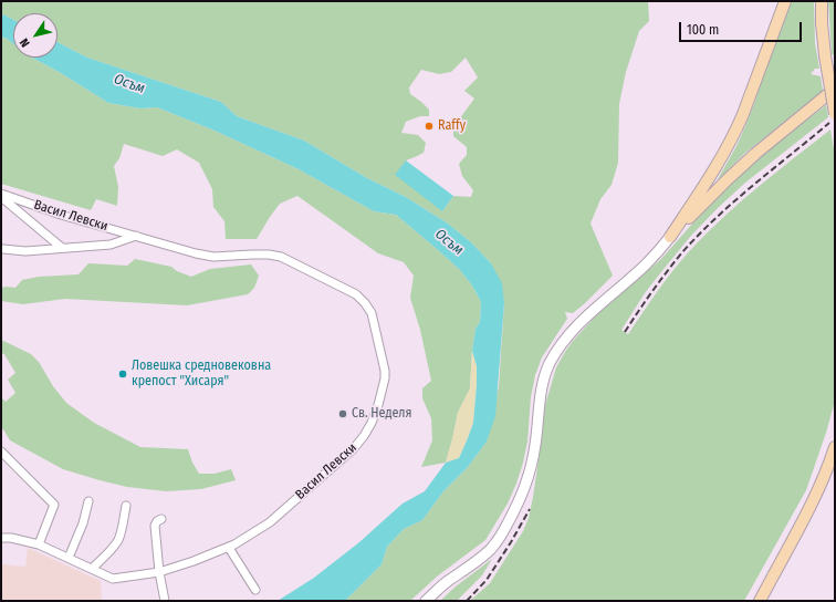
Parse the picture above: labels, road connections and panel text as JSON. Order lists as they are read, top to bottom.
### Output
{
  "streets": {
    "street": ["Васил Левски"]
  },
  "water": ["Осъм"],
  "places": ["Raffy", "Ловешка средновековна крепост \"Хисаря\"", "Св. Неделя"],
  "scale_bar": "100 m",
  "north": "bottom left"
}
